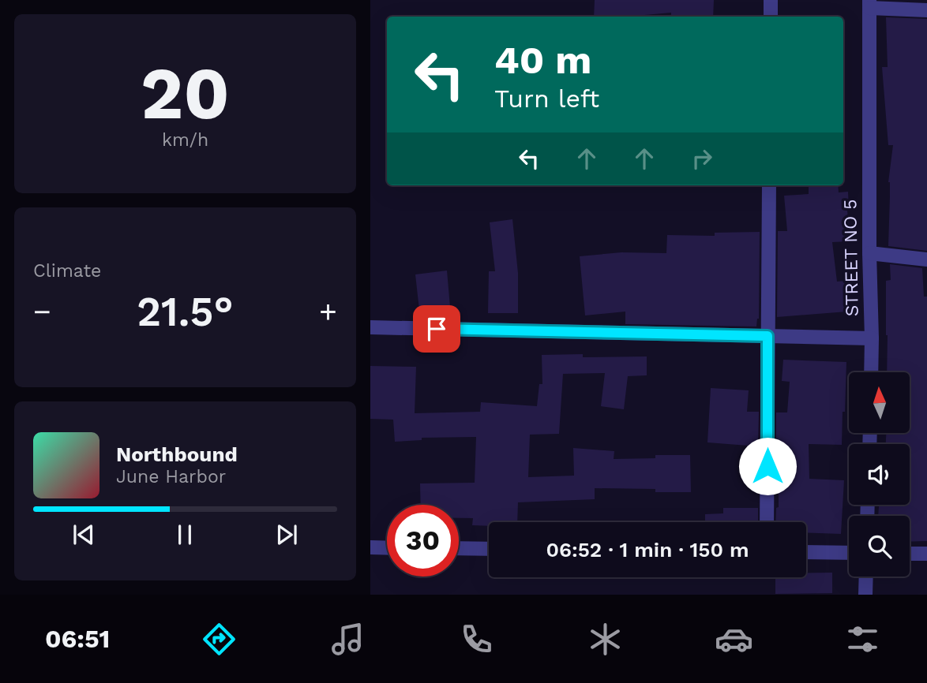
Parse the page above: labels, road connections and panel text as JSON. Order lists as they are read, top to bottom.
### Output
{
  "streets": {
    "street": ["STREET NO 5"]
  },
  "north": "top",
  "page": {
    "tile": [
      ["20", "km/h"],
      "Climate"
    ],
    "turn": ["40 m", "Turn left"],
    "heat": ["−", "21.5°", "+"],
    "song": ["Northbound", "June Harbor"],
    "limit": "30",
    "trip": "06:52 · 1 min · 150 m",
    "tabs": "06:51"
  }
}
